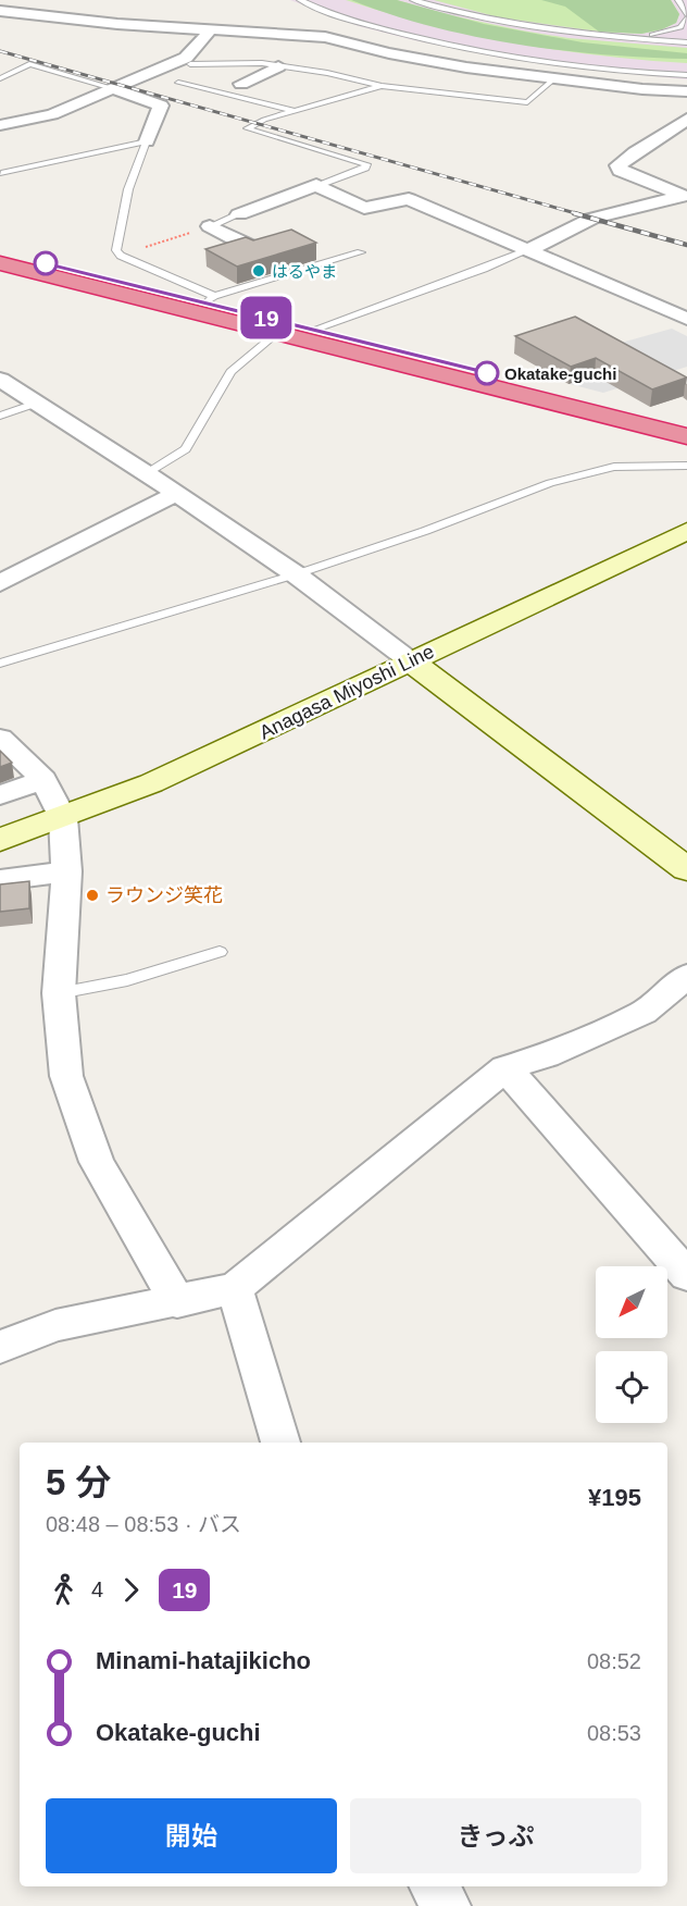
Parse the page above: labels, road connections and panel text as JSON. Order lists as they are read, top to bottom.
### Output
{
  "streets": {
    "main road": ["Anagasa Miyoshi Line"]
  },
  "places": ["はるやま", "Okatake-guchi", "ラウンジ笑花"],
  "lines": ["bus line 19"],
  "north": "bottom left",
  "page": {
    "on_map": "19",
    "heading": ["5 分", "08:48 – 08:53 · バス", "¥195"],
    "legs": ["4", "19"],
    "list": [
      {
        "name": "Minami-hatajikicho",
        "value": "08:52"
      },
      {
        "name": "Okatake-guchi",
        "value": "08:53"
      }
    ],
    "buttons": ["開始", "きっぷ"]
  }
}
